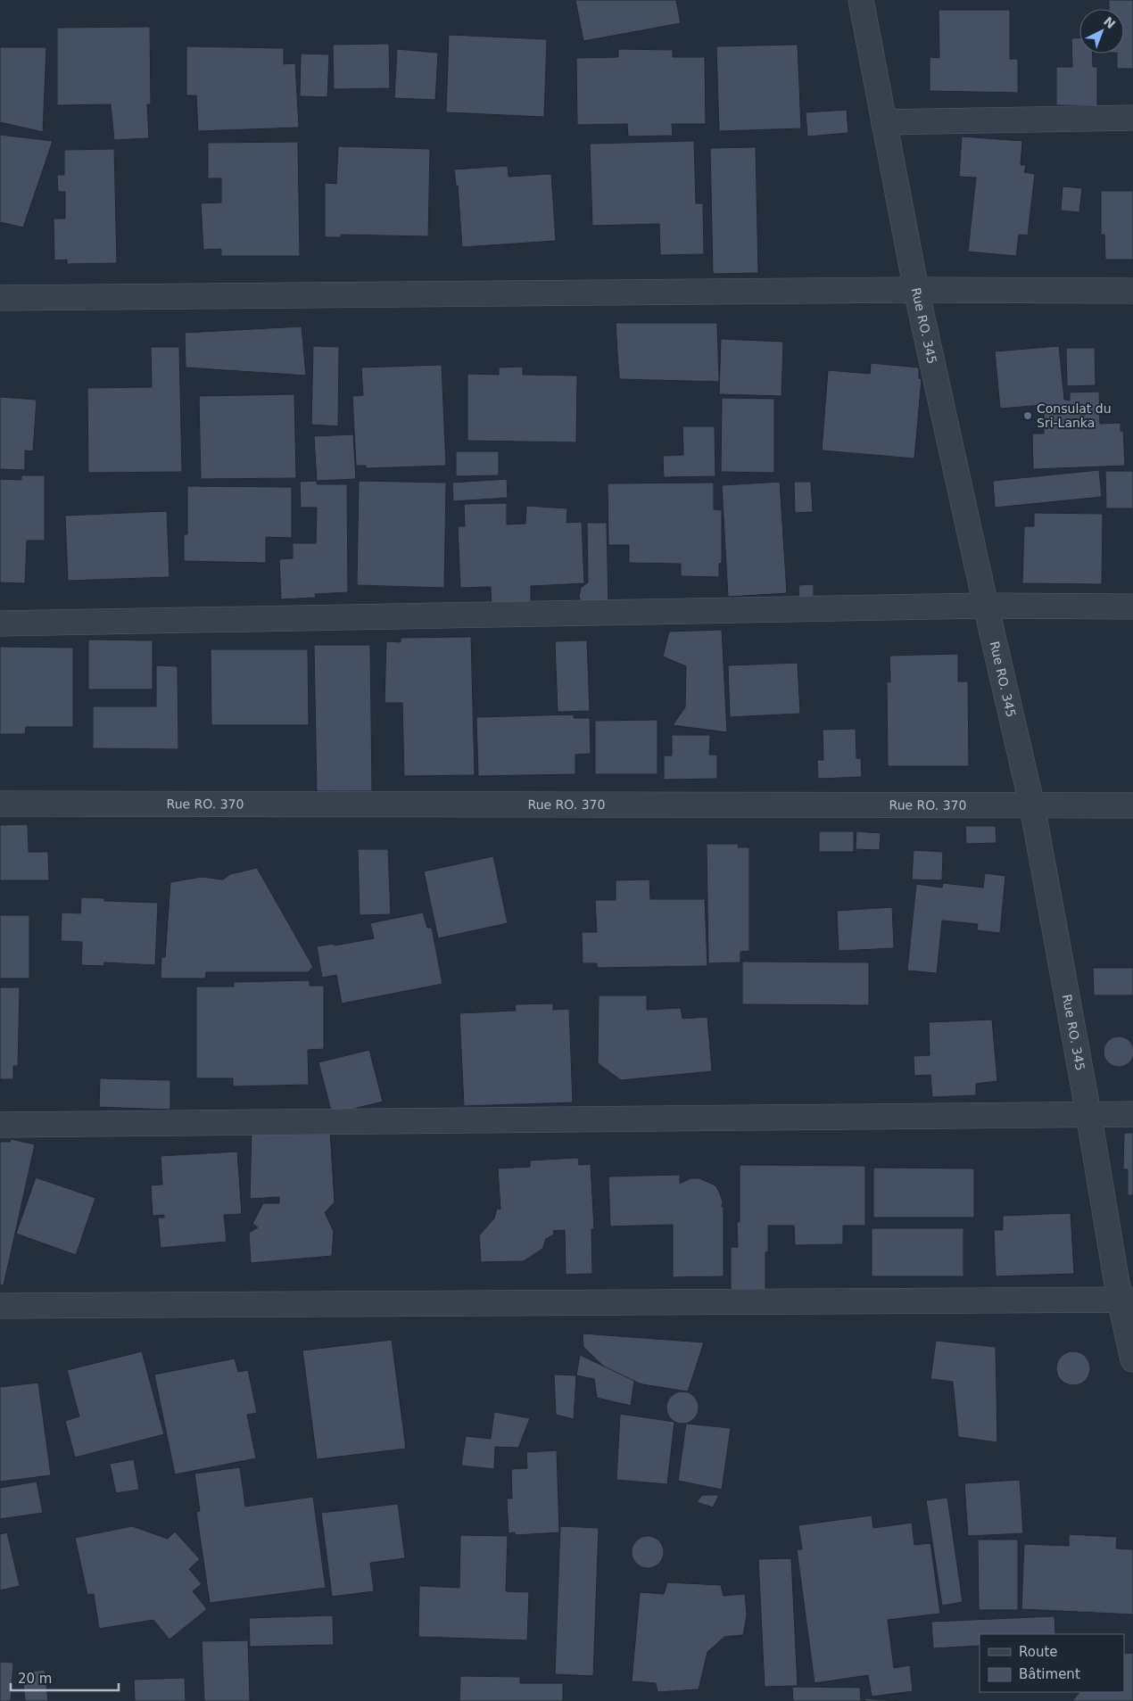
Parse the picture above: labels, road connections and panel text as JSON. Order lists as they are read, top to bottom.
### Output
{
  "streets": {
    "street": ["Rue RO. 345", "Rue RO. 370"]
  },
  "crossings": [
    ["Rue RO. 345", "Rue RO. 370"]
  ],
  "places": ["Consulat du Sri-Lanka"],
  "legend": ["Route", "Bâtiment"],
  "scale_bar": "20 m",
  "north": "top right"
}
